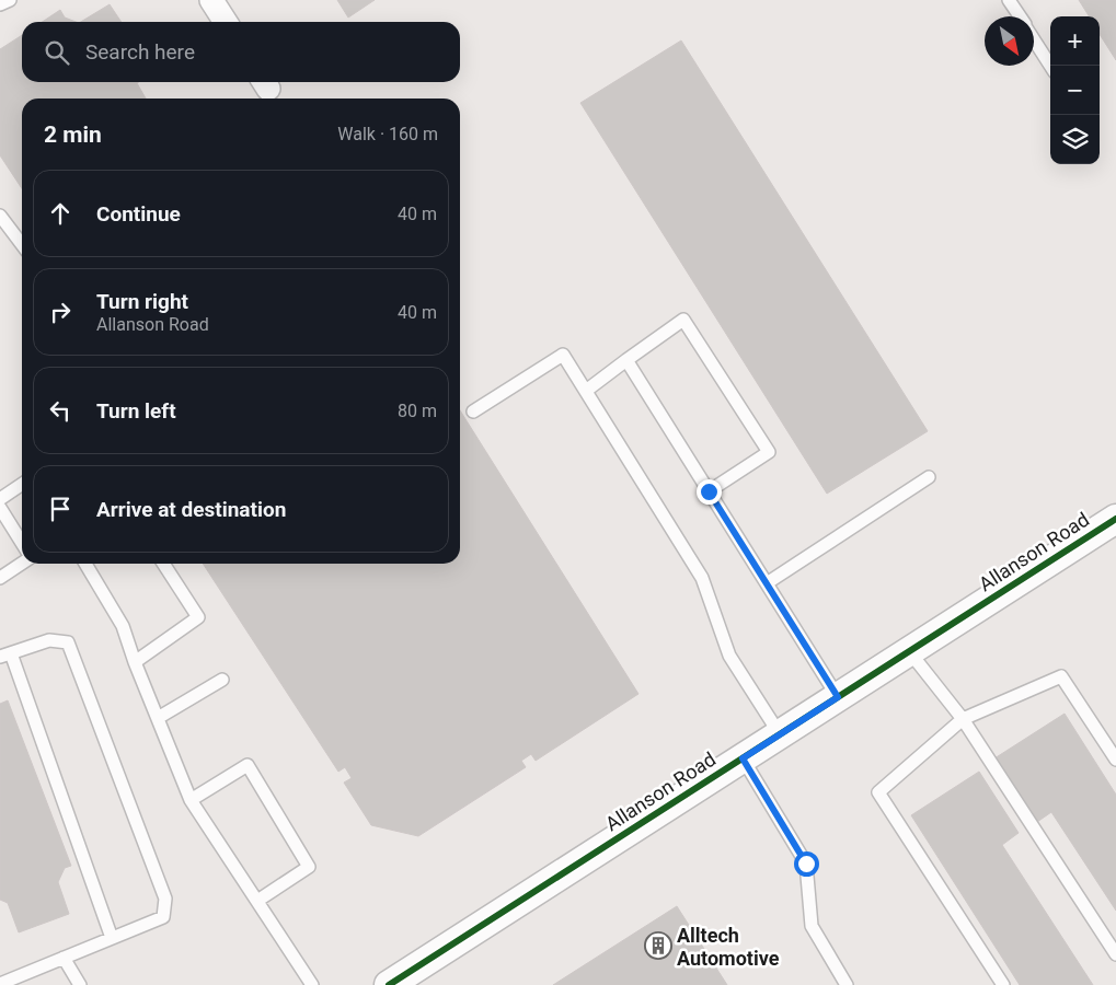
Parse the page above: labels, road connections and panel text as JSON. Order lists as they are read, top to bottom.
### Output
{
  "streets": {
    "street": ["Allanson Road"]
  },
  "places": {
    "building": ["Alltech Automotive"]
  },
  "north": "bottom right",
  "page": {
    "map_buttons": ["+", "−"],
    "search": "Search here",
    "heading": ["2 min", "Walk · 160 m"],
    "list": [
      ["Continue", "40 m"],
      ["Turn right", "Allanson Road", "40 m"],
      ["Turn left", "80 m"],
      "Arrive at destination"
    ]
  }
}
